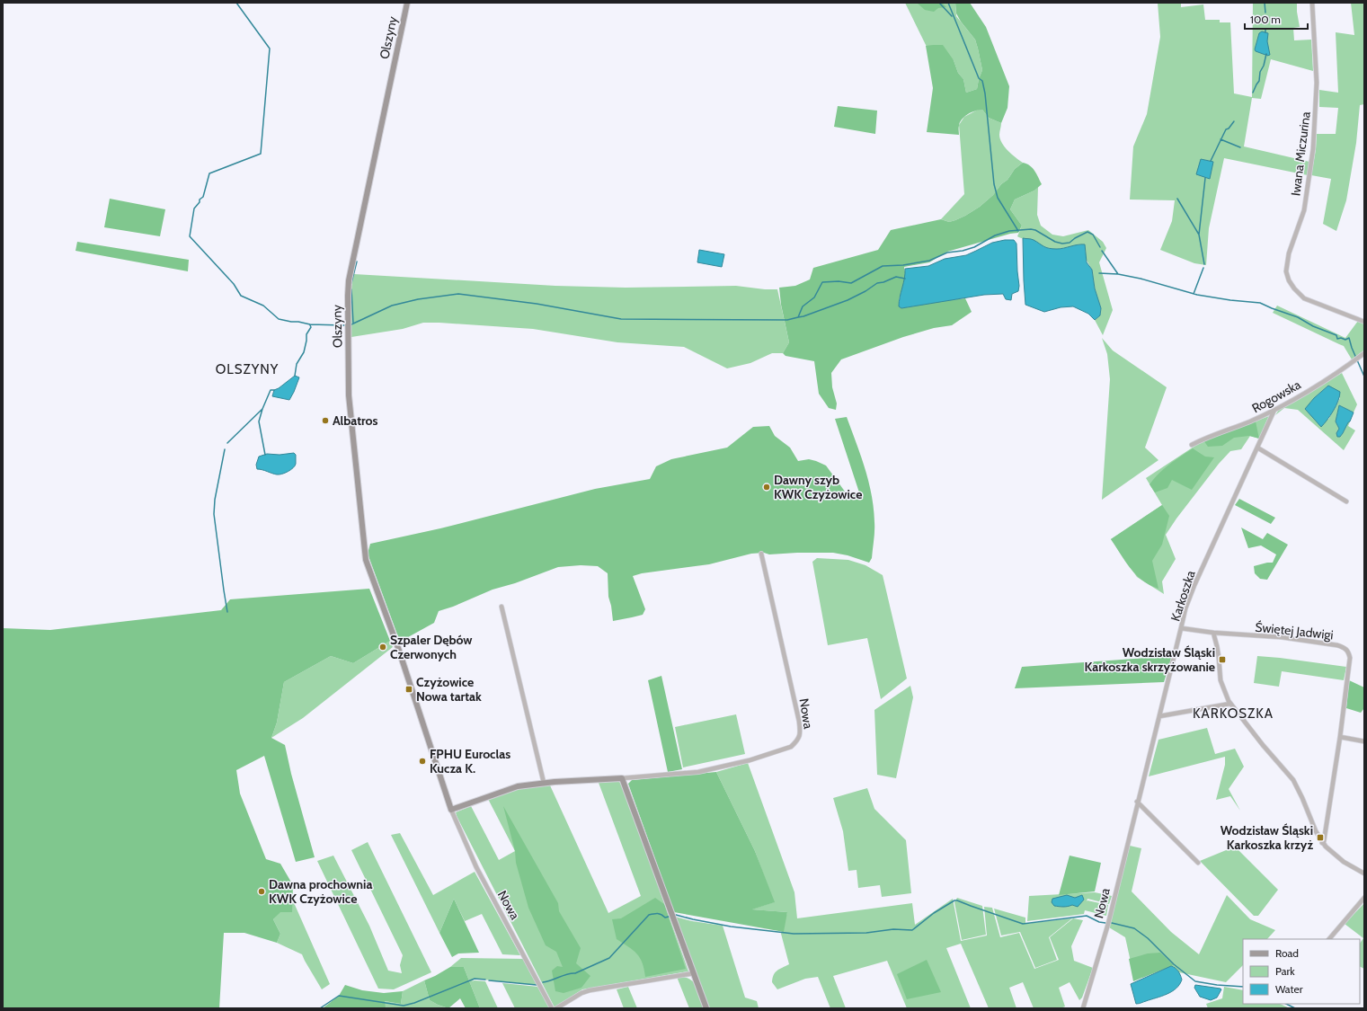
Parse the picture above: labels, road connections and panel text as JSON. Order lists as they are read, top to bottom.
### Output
{
  "streets": {
    "street": [
      "Olszyny",
      "Iwana Miczurina",
      "Rogowska",
      "Karkoszka",
      "Świętej Jadwigi",
      "Nowa"
    ]
  },
  "crossings": [
    ["Olszyny", "Nowa"],
    ["Rogowska", "Karkoszka"],
    ["Karkoszka", "Świętej Jadwigi"],
    ["Karkoszka", "Nowa"]
  ],
  "districts": ["OLSZYNY", "KARKOSZKA"],
  "places": {
    "other": [
      "Albatros",
      "Dawny szyb KWK Czyżowice",
      "Szpaler Dębów Czerwonych",
      "FPHU Euroclas Kucza K.",
      "Dawna prochownia KWK Czyżowice"
    ],
    "transit": ["Wodzisław Śląski Karkoszka skrzyżowanie", "Czyżowice Nowa tartak", "Wodzisław Śląski Karkoszka krzyż"]
  },
  "legend": ["Road", "Park", "Water"],
  "scale_bar": "100 m"
}
